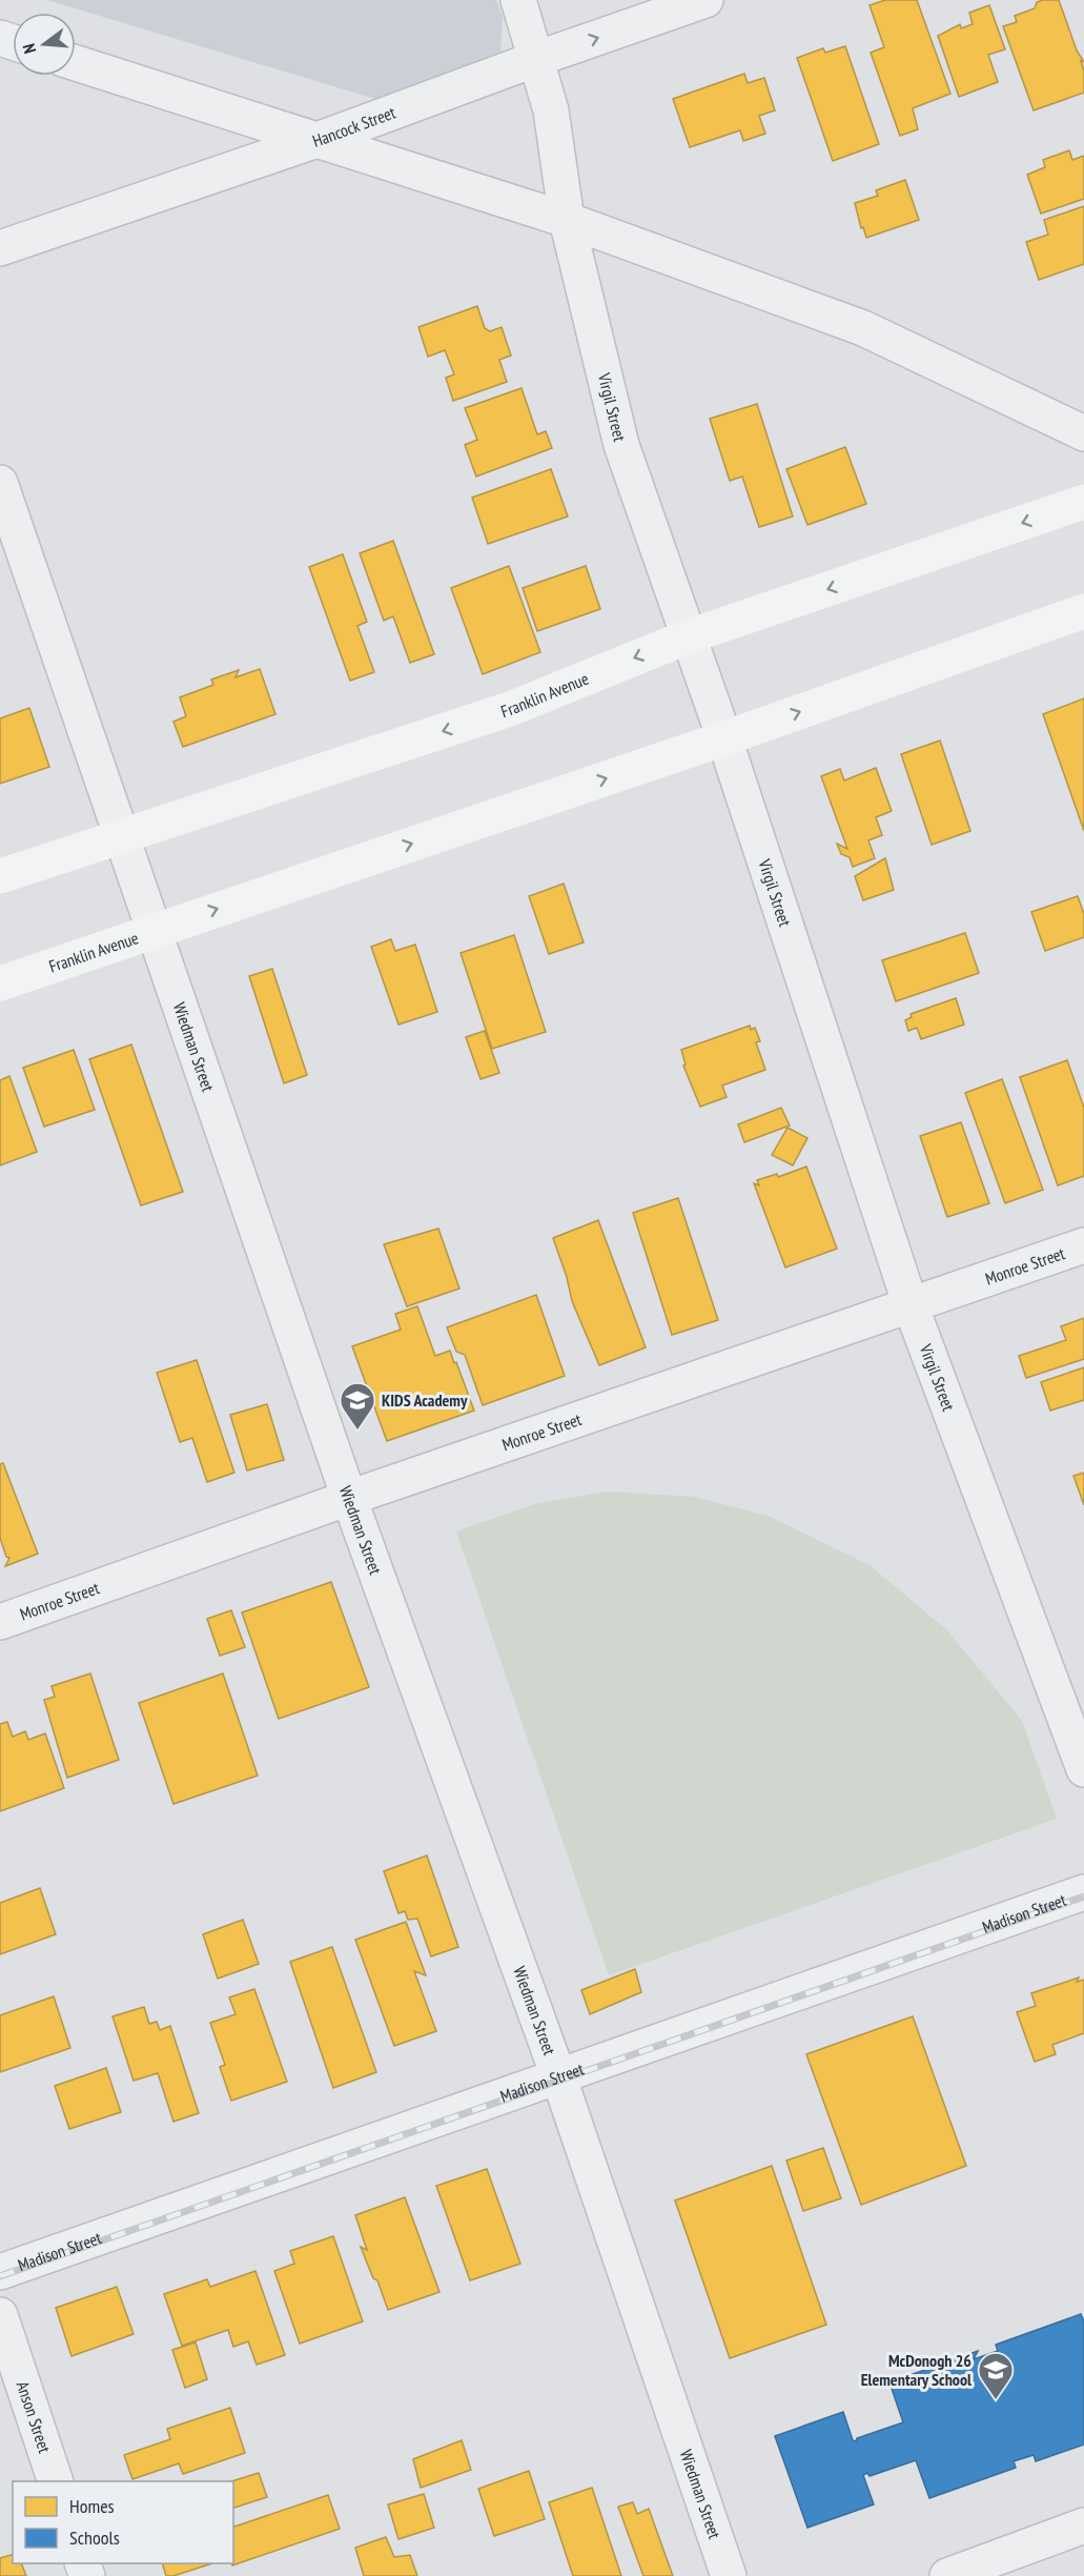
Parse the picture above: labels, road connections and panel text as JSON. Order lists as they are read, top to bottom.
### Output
{
  "streets": {
    "main road": ["Franklin Avenue"],
    "street": [
      "Hancock Street",
      "Virgil Street",
      "Wiedman Street",
      "Monroe Street",
      "Madison Street",
      "Anson Street"
    ]
  },
  "crossings": [
    ["Hancock Street", "Virgil Street"],
    ["Virgil Street", "Franklin Avenue"],
    ["Virgil Street", "Monroe Street"],
    ["Franklin Avenue", "Wiedman Street"],
    ["Wiedman Street", "Monroe Street"],
    ["Wiedman Street", "Madison Street"]
  ],
  "places": {
    "school or university": ["KIDS Academy", "McDonogh 26 Elementary School"]
  },
  "legend": ["Homes", "Schools"],
  "north": "left"
}
